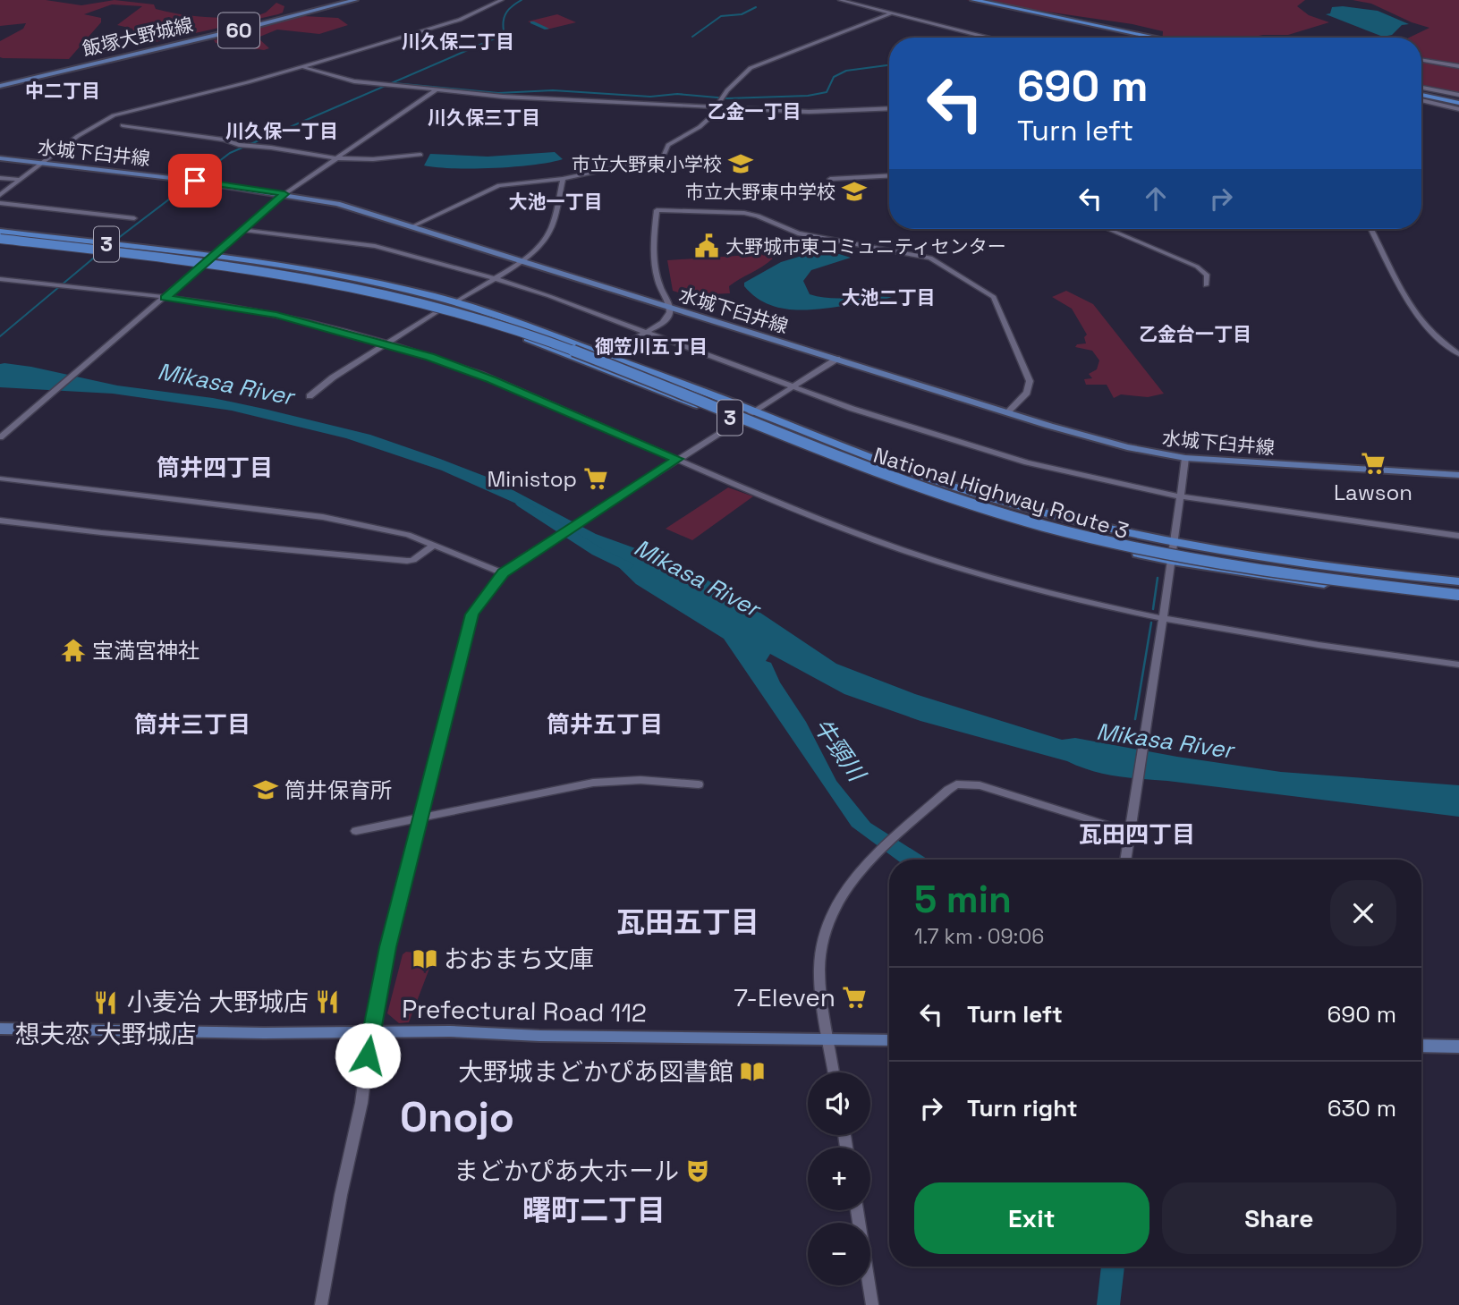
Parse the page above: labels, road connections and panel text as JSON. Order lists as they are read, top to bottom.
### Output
{
  "streets": {
    "highway": ["3", "National Highway Route 3"],
    "main road": [
      "60",
      "飯塚大野城線",
      "水城下臼井線",
      "Prefectural Road 112"
    ]
  },
  "districts": [
    "川久保二丁目",
    "中二丁目",
    "乙金一丁目",
    "川久保三丁目",
    "川久保一丁目",
    "大池一丁目",
    "大池二丁目",
    "乙金台一丁目",
    "御笠川五丁目",
    "筒井四丁目",
    "筒井三丁目",
    "筒井五丁目",
    "瓦田四丁目",
    "瓦田五丁目",
    "Onojo",
    "曙町二丁目"
  ],
  "water": ["Mikasa River", "牛頸川"],
  "places": {
    "school or university": ["市立大野東小学校", "市立大野東中学校", "筒井保育所"],
    "public building": ["大野城市東コミュニティセンター"],
    "supermarket": ["Lawson", "Ministop", "7-Eleven"],
    "temple": ["宝満宮神社"],
    "library": ["おおまち文庫", "大野城まどかぴあ図書館"],
    "restaurant": ["小麦冶 大野城店", "想夫恋 大野城店"],
    "theatre": ["まどかぴあ大ホール"]
  },
  "page": {
    "turn": ["690 m", "Turn left"],
    "heading": ["5 min", "1.7 km · 09:06"],
    "list": [
      {
        "name": "Turn left",
        "value": "690 m"
      },
      {
        "name": "Turn right",
        "value": "630 m"
      }
    ],
    "map_buttons": ["+", "−"],
    "buttons": ["Exit", "Share"]
  }
}
